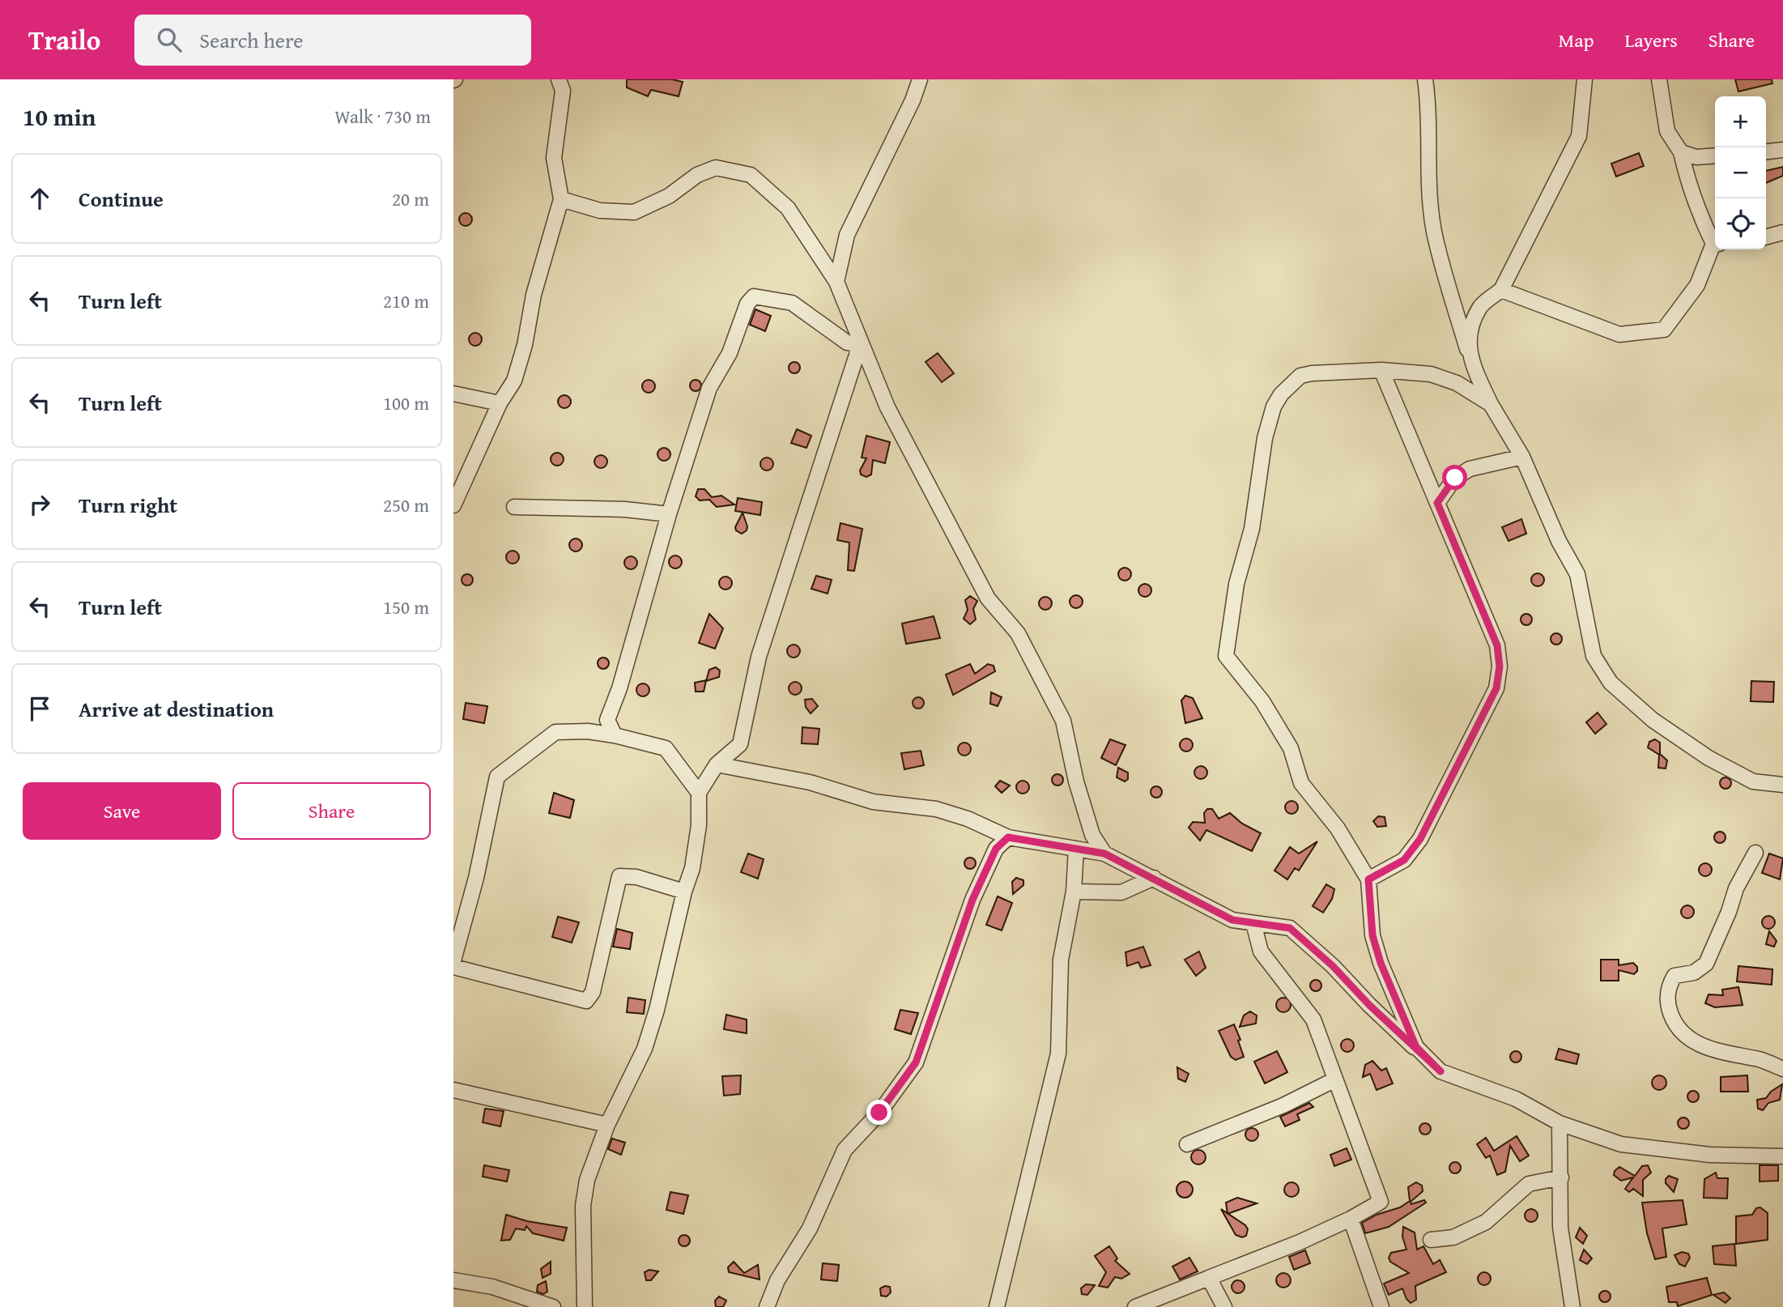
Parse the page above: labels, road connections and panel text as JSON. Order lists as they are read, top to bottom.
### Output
{
  "page": {
    "header": "Trailo",
    "search": "Search here",
    "nav": ["Map", "Layers", "Share"],
    "heading": ["10 min", "Walk · 730 m"],
    "map_buttons": ["+", "−"],
    "list": [
      ["Continue", "20 m"],
      ["Turn left", "210 m"],
      ["Turn left", "100 m"],
      ["Turn right", "250 m"],
      ["Turn left", "150 m"],
      "Arrive at destination"
    ],
    "buttons": ["Save", "Share"]
  }
}
